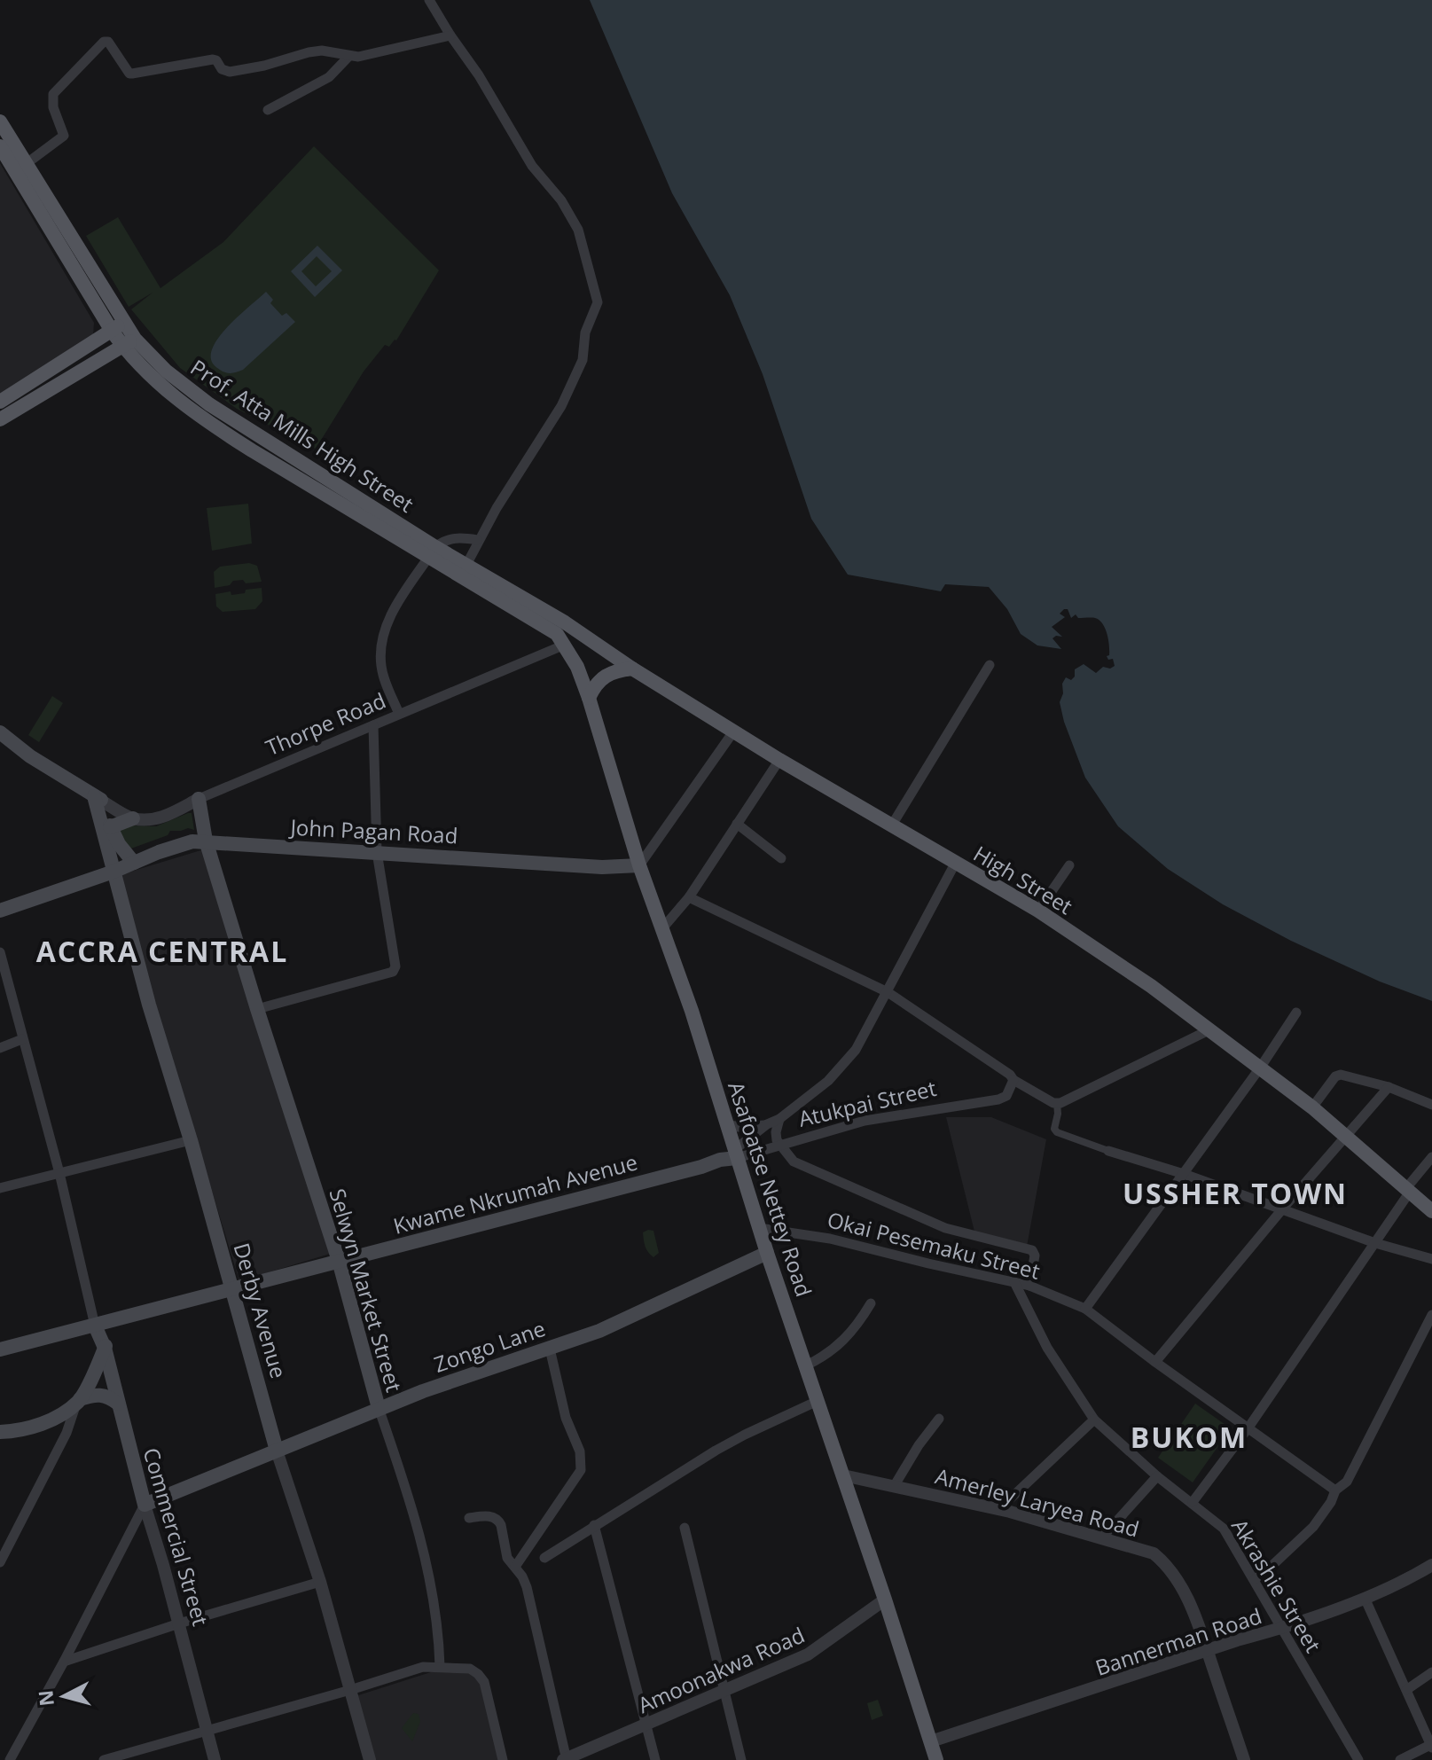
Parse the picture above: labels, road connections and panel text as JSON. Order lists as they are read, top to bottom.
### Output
{
  "streets": {
    "main road": [
      "Prof. Atta Mills High Street",
      "John Pagan Road",
      "High Street",
      "Asafoatse Nettey Road",
      "Kwame Nkrumah Avenue",
      "Selwyn Market Street",
      "Derby Avenue",
      "Zongo Lane",
      "Commercial Street"
    ],
    "street": [
      "Thorpe Road",
      "Atukpai Street",
      "Okai Pesemaku Street",
      "Amerley Laryea Road",
      "Akrashie Street",
      "Bannerman Road",
      "Amoonakwa Road"
    ]
  },
  "crossings": [
    ["Prof. Atta Mills High Street", "Thorpe Road"],
    ["Prof. Atta Mills High Street", "High Street"],
    ["Prof. Atta Mills High Street", "Asafoatse Nettey Road"],
    ["Thorpe Road", "High Street"],
    ["Thorpe Road", "Asafoatse Nettey Road"],
    ["Thorpe Road", "Selwyn Market Street"],
    ["John Pagan Road", "Asafoatse Nettey Road"],
    ["John Pagan Road", "Selwyn Market Street"],
    ["John Pagan Road", "Derby Avenue"],
    ["High Street", "Asafoatse Nettey Road"],
    ["Atukpai Street", "Asafoatse Nettey Road"],
    ["Atukpai Street", "Kwame Nkrumah Avenue"],
    ["Asafoatse Nettey Road", "Kwame Nkrumah Avenue"],
    ["Asafoatse Nettey Road", "Okai Pesemaku Street"],
    ["Asafoatse Nettey Road", "Zongo Lane"],
    ["Asafoatse Nettey Road", "Amerley Laryea Road"],
    ["Asafoatse Nettey Road", "Bannerman Road"],
    ["Asafoatse Nettey Road", "Amoonakwa Road"],
    ["Kwame Nkrumah Avenue", "Selwyn Market Street"],
    ["Kwame Nkrumah Avenue", "Derby Avenue"],
    ["Kwame Nkrumah Avenue", "Commercial Street"],
    ["Okai Pesemaku Street", "Akrashie Street"],
    ["Selwyn Market Street", "Zongo Lane"],
    ["Derby Avenue", "Zongo Lane"],
    ["Zongo Lane", "Commercial Street"],
    ["Amerley Laryea Road", "Bannerman Road"],
    ["Akrashie Street", "Bannerman Road"]
  ],
  "districts": ["ACCRA CENTRAL", "USSHER TOWN", "BUKOM"],
  "north": "left"
}
